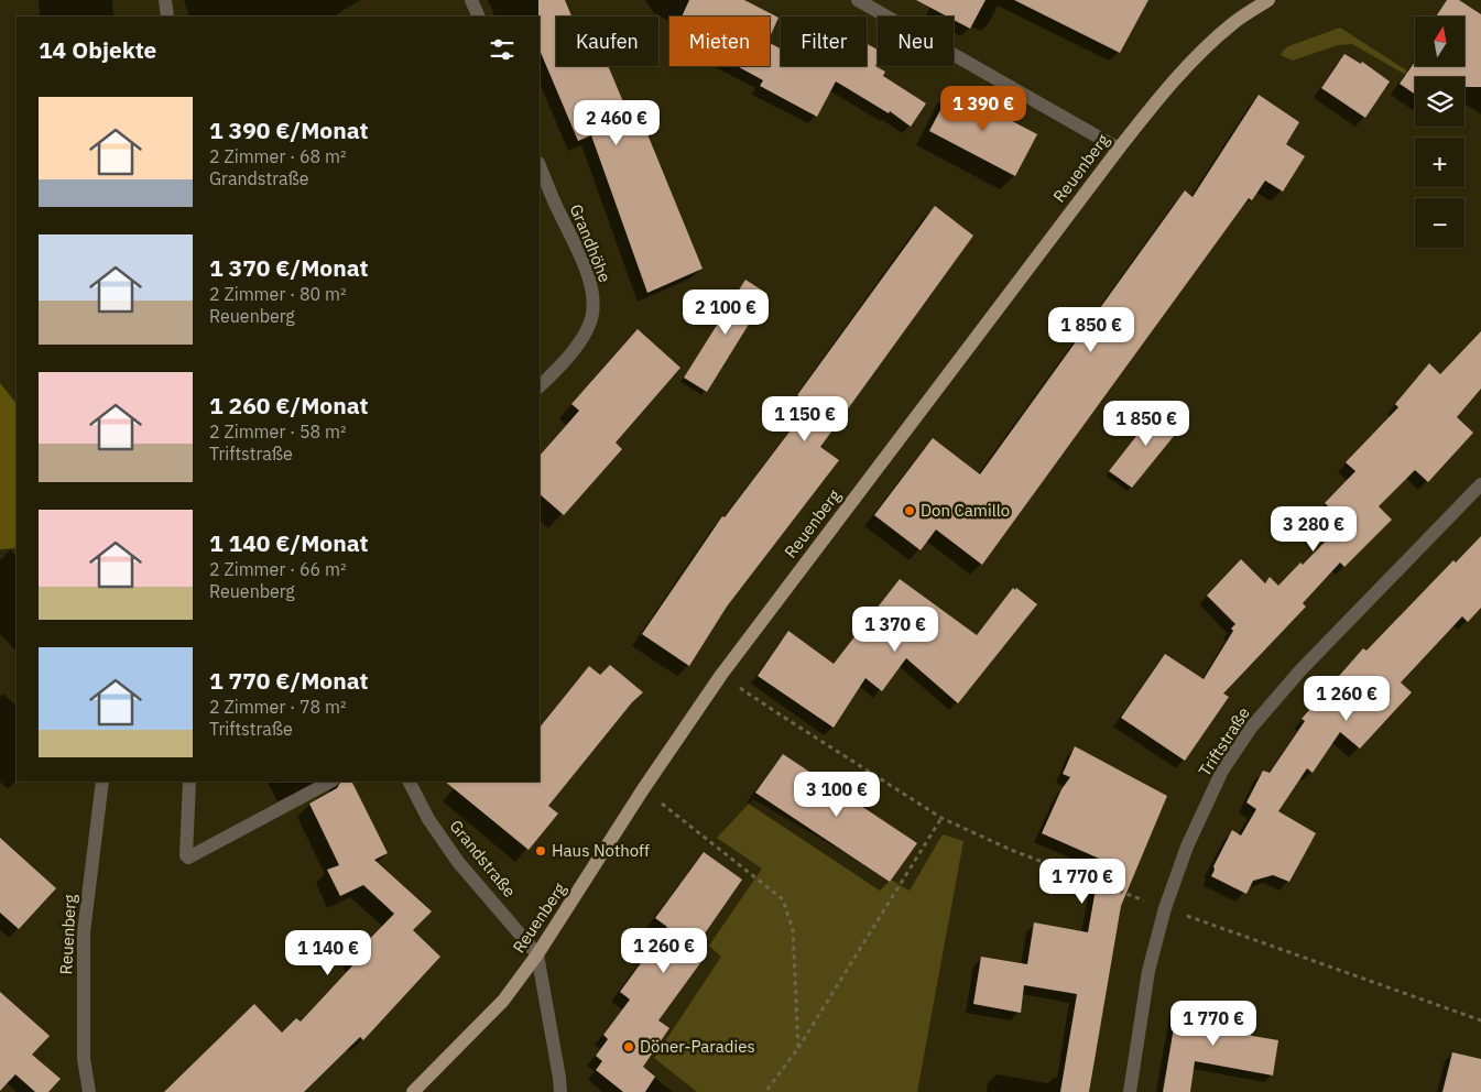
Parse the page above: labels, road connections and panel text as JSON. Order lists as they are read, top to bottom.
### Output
{
  "streets": {
    "main road": ["Reuenberg"],
    "street": ["Grandhöhe", "Triftstraße", "Grandstraße"]
  },
  "crossings": [
    ["Reuenberg", "Grandstraße"]
  ],
  "places": ["Don Camillo", "Haus Nothoff", "Döner-Paradies"],
  "north": "top",
  "page": {
    "map_buttons": ["+", "−"],
    "chip": [
      "Kaufen",
      "Mieten",
      "Filter",
      "Neu"
    ],
    "heading": "14 Objekte",
    "list": [
      {
        "name": "1 390 €/Monat",
        "note": "2 Zimmer · 68 m² · Grandstraße"
      },
      {
        "name": "1 370 €/Monat",
        "note": "2 Zimmer · 80 m² · Reuenberg"
      },
      {
        "name": "1 260 €/Monat",
        "note": "2 Zimmer · 58 m² · Triftstraße"
      },
      {
        "name": "1 140 €/Monat",
        "note": "2 Zimmer · 66 m² · Reuenberg"
      },
      {
        "name": "1 770 €/Monat",
        "note": "2 Zimmer · 78 m² · Triftstraße"
      }
    ],
    "price": [
      "1 390 €",
      "2 460 €",
      "2 100 €",
      "1 850 €",
      "1 150 €",
      "1 850 €",
      "3 280 €",
      "1 370 €",
      "1 260 €",
      "3 100 €",
      "1 770 €",
      "1 260 €",
      "1 140 €",
      "1 770 €"
    ]
  }
}
